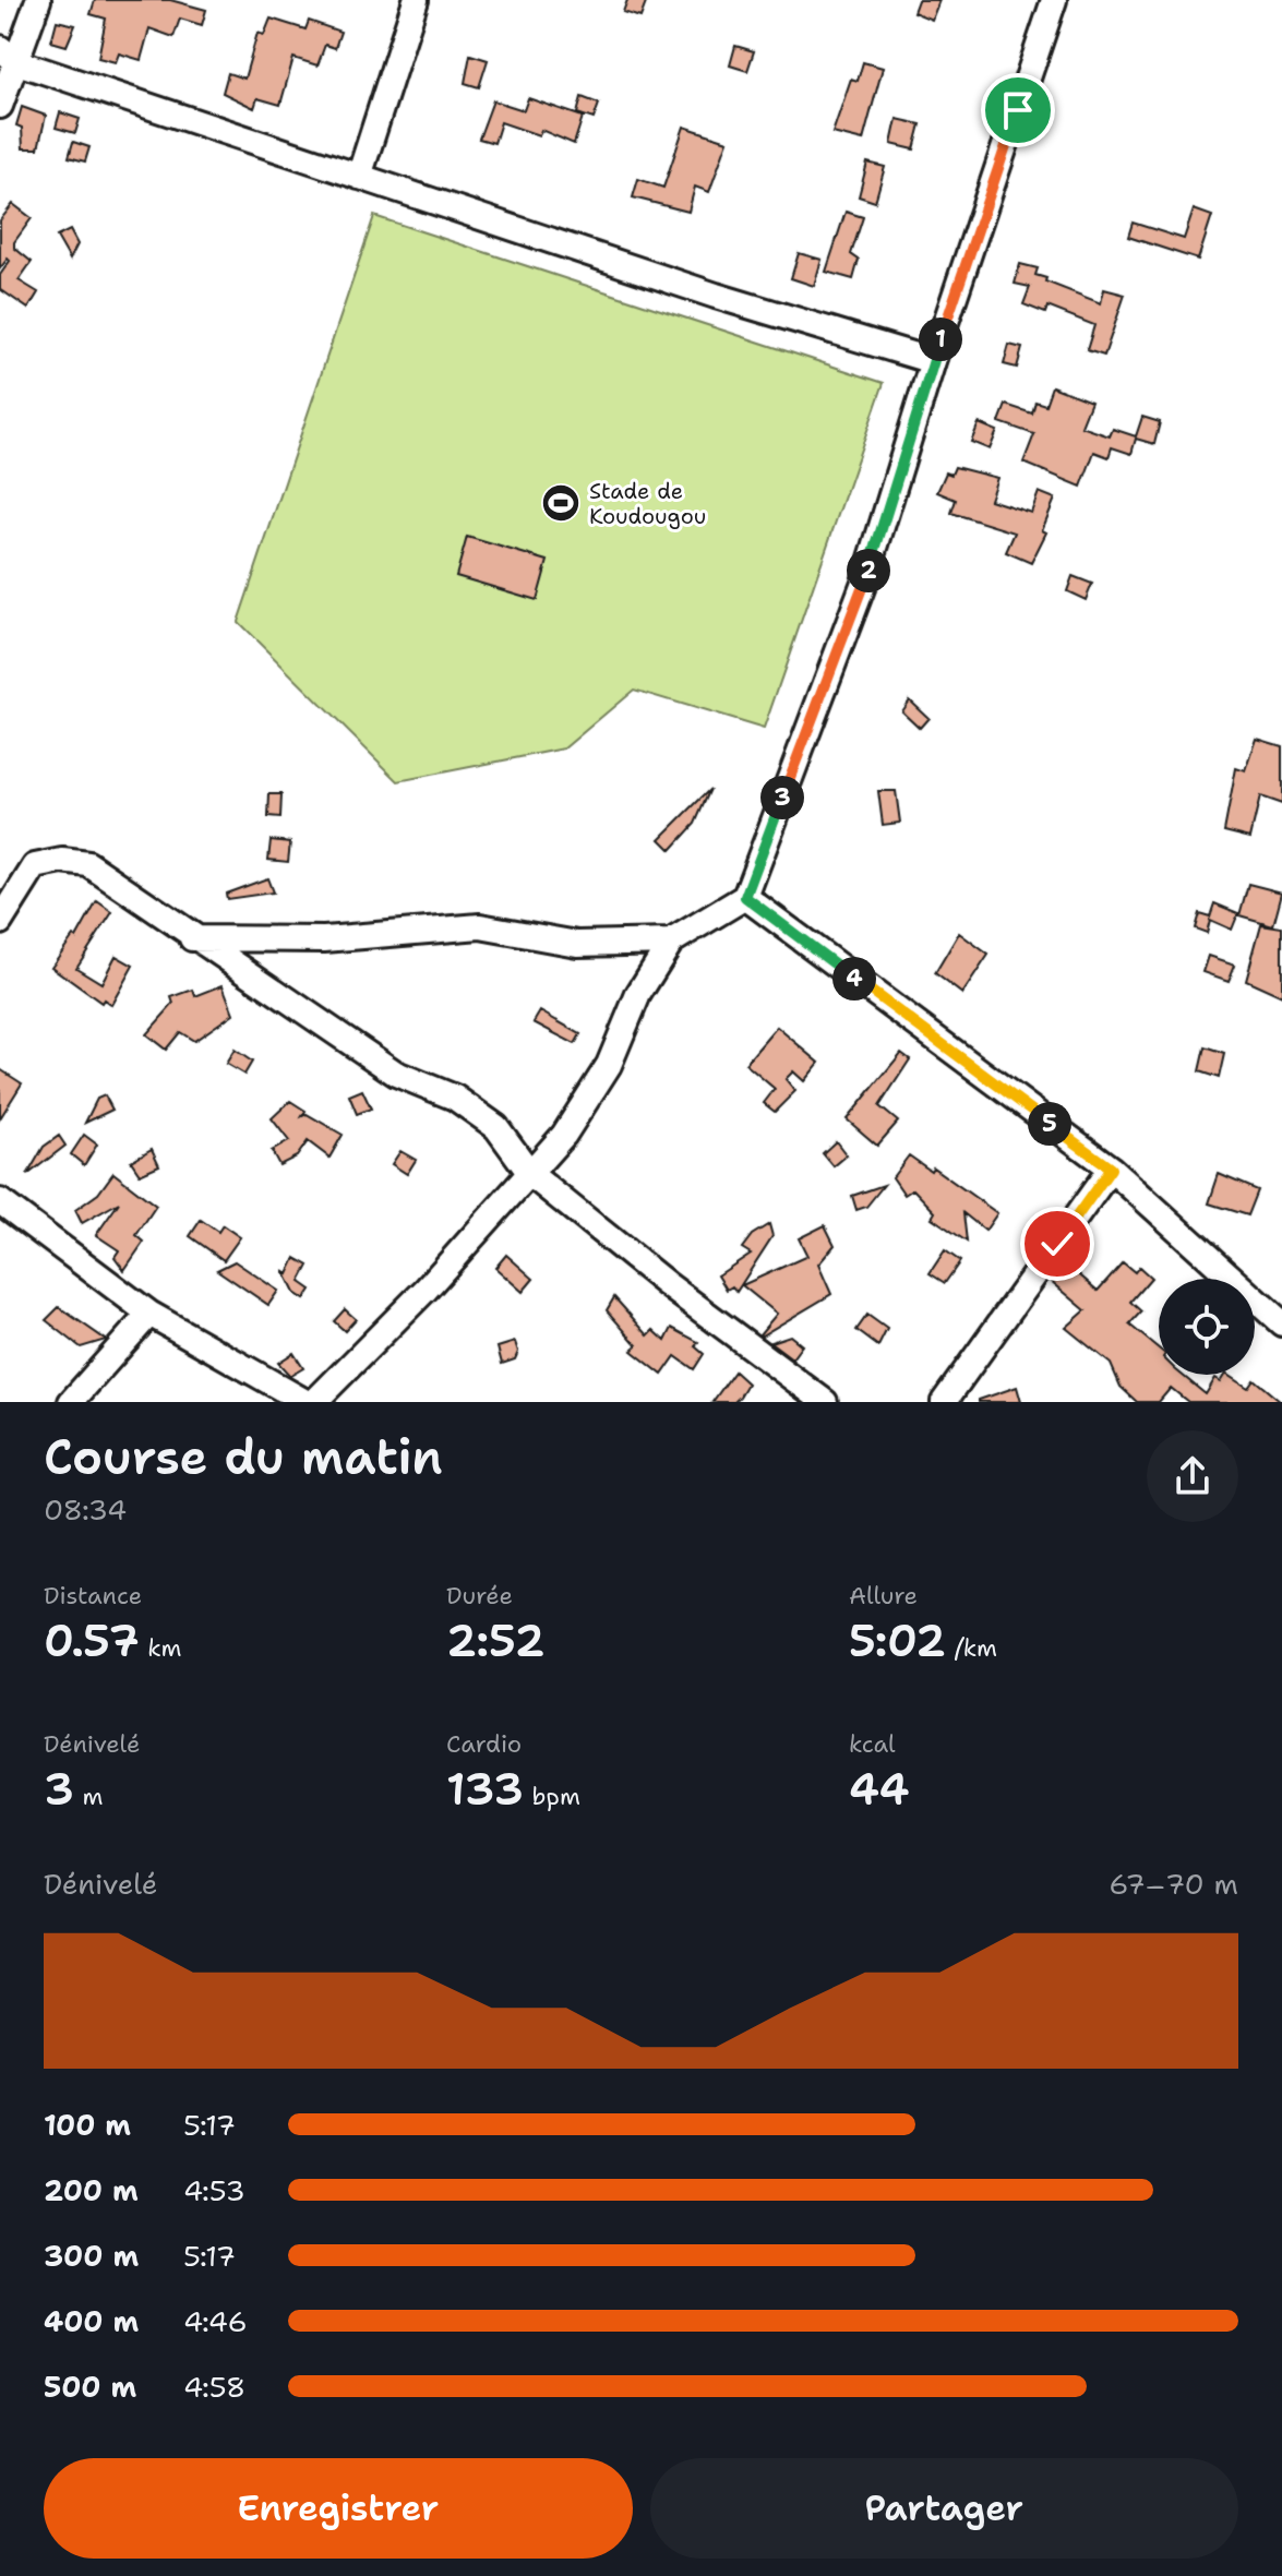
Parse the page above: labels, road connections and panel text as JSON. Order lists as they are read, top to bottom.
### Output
{
  "places": {
    "sports": ["Stade de Koudougou"]
  },
  "page": {
    "pins": [
      "1",
      "2",
      "3",
      "4",
      "5"
    ],
    "heading": ["Course du matin", "08:34"],
    "stats": [
      ["Distance", "0.57 km"],
      ["Durée", "2:52"],
      ["Allure", "5:02 /km"],
      ["Dénivelé", "3 m"],
      ["Cardio", "133 bpm"],
      ["kcal", "44"]
    ],
    "chart": ["Dénivelé", "67–70 m"],
    "list": [
      {
        "name": "100 m",
        "note": "5:17"
      },
      {
        "name": "200 m",
        "note": "4:53"
      },
      {
        "name": "300 m",
        "note": "5:17"
      },
      {
        "name": "400 m",
        "note": "4:46"
      },
      {
        "name": "500 m",
        "note": "4:58"
      }
    ],
    "buttons": ["Enregistrer", "Partager"]
  }
}
